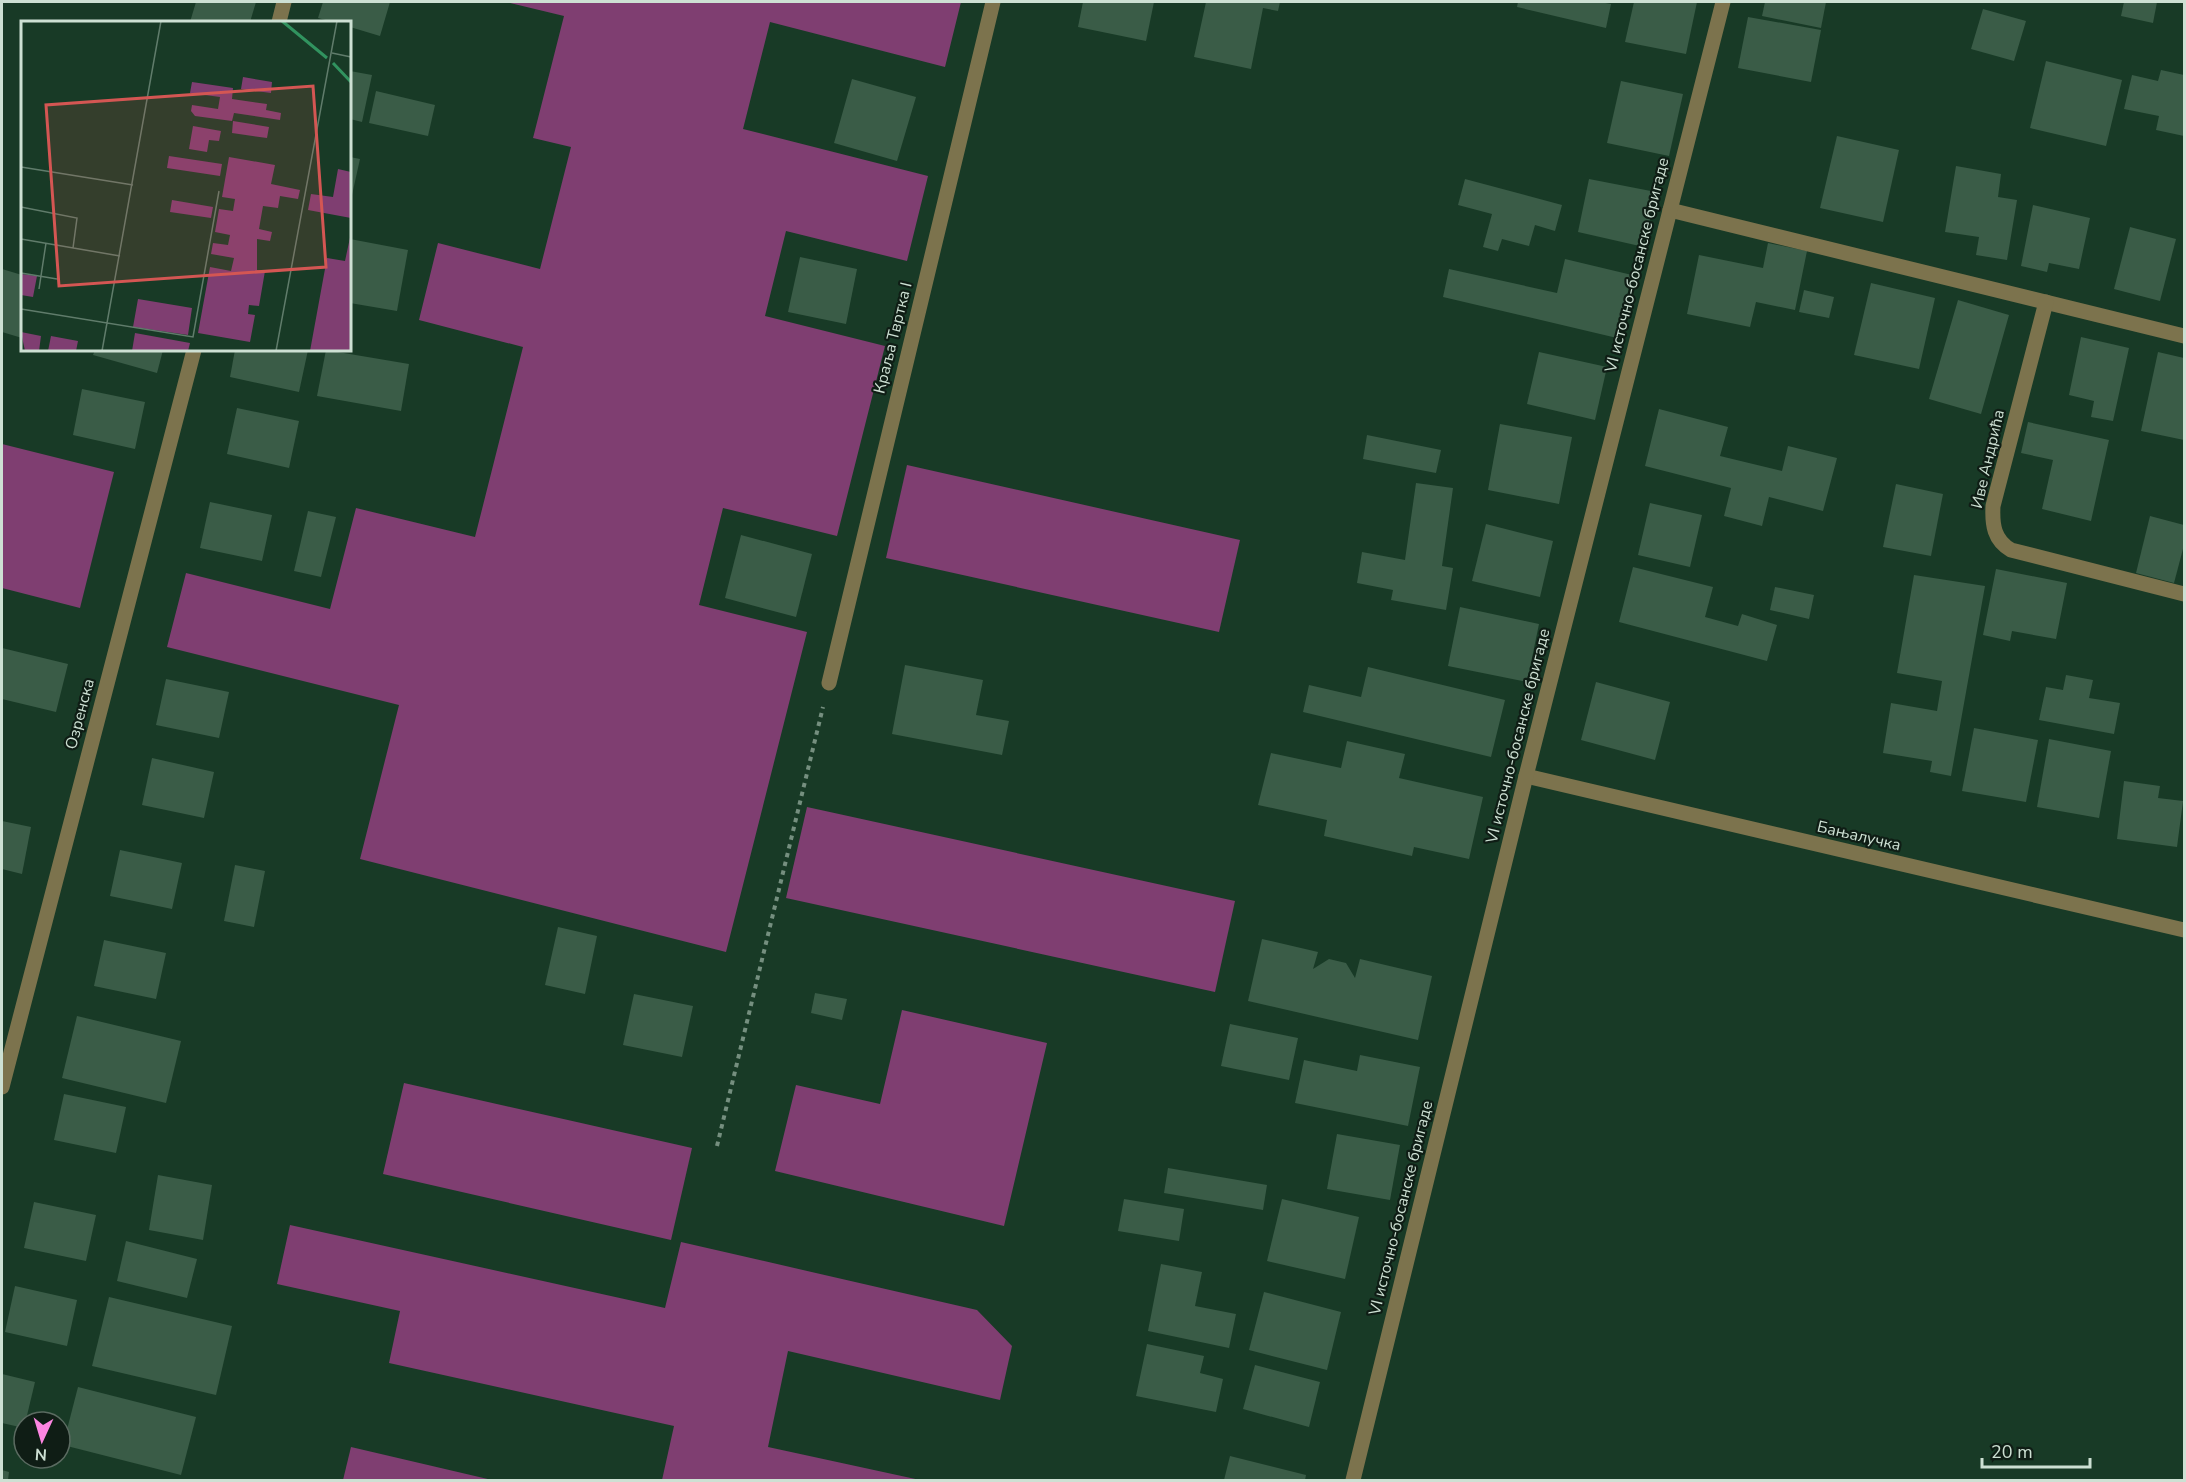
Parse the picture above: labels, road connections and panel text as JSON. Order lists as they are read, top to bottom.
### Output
{
  "streets": {
    "street": [
      "VI источно-босанске бригаде",
      "Краља Твртка I",
      "Иве Андрића",
      "Озренска",
      "Бањалучка"
    ]
  },
  "crossings": [
    ["VI источно-босанске бригаде", "Бањалучка"]
  ],
  "scale_bar": "20 m",
  "north": "bottom"
}
